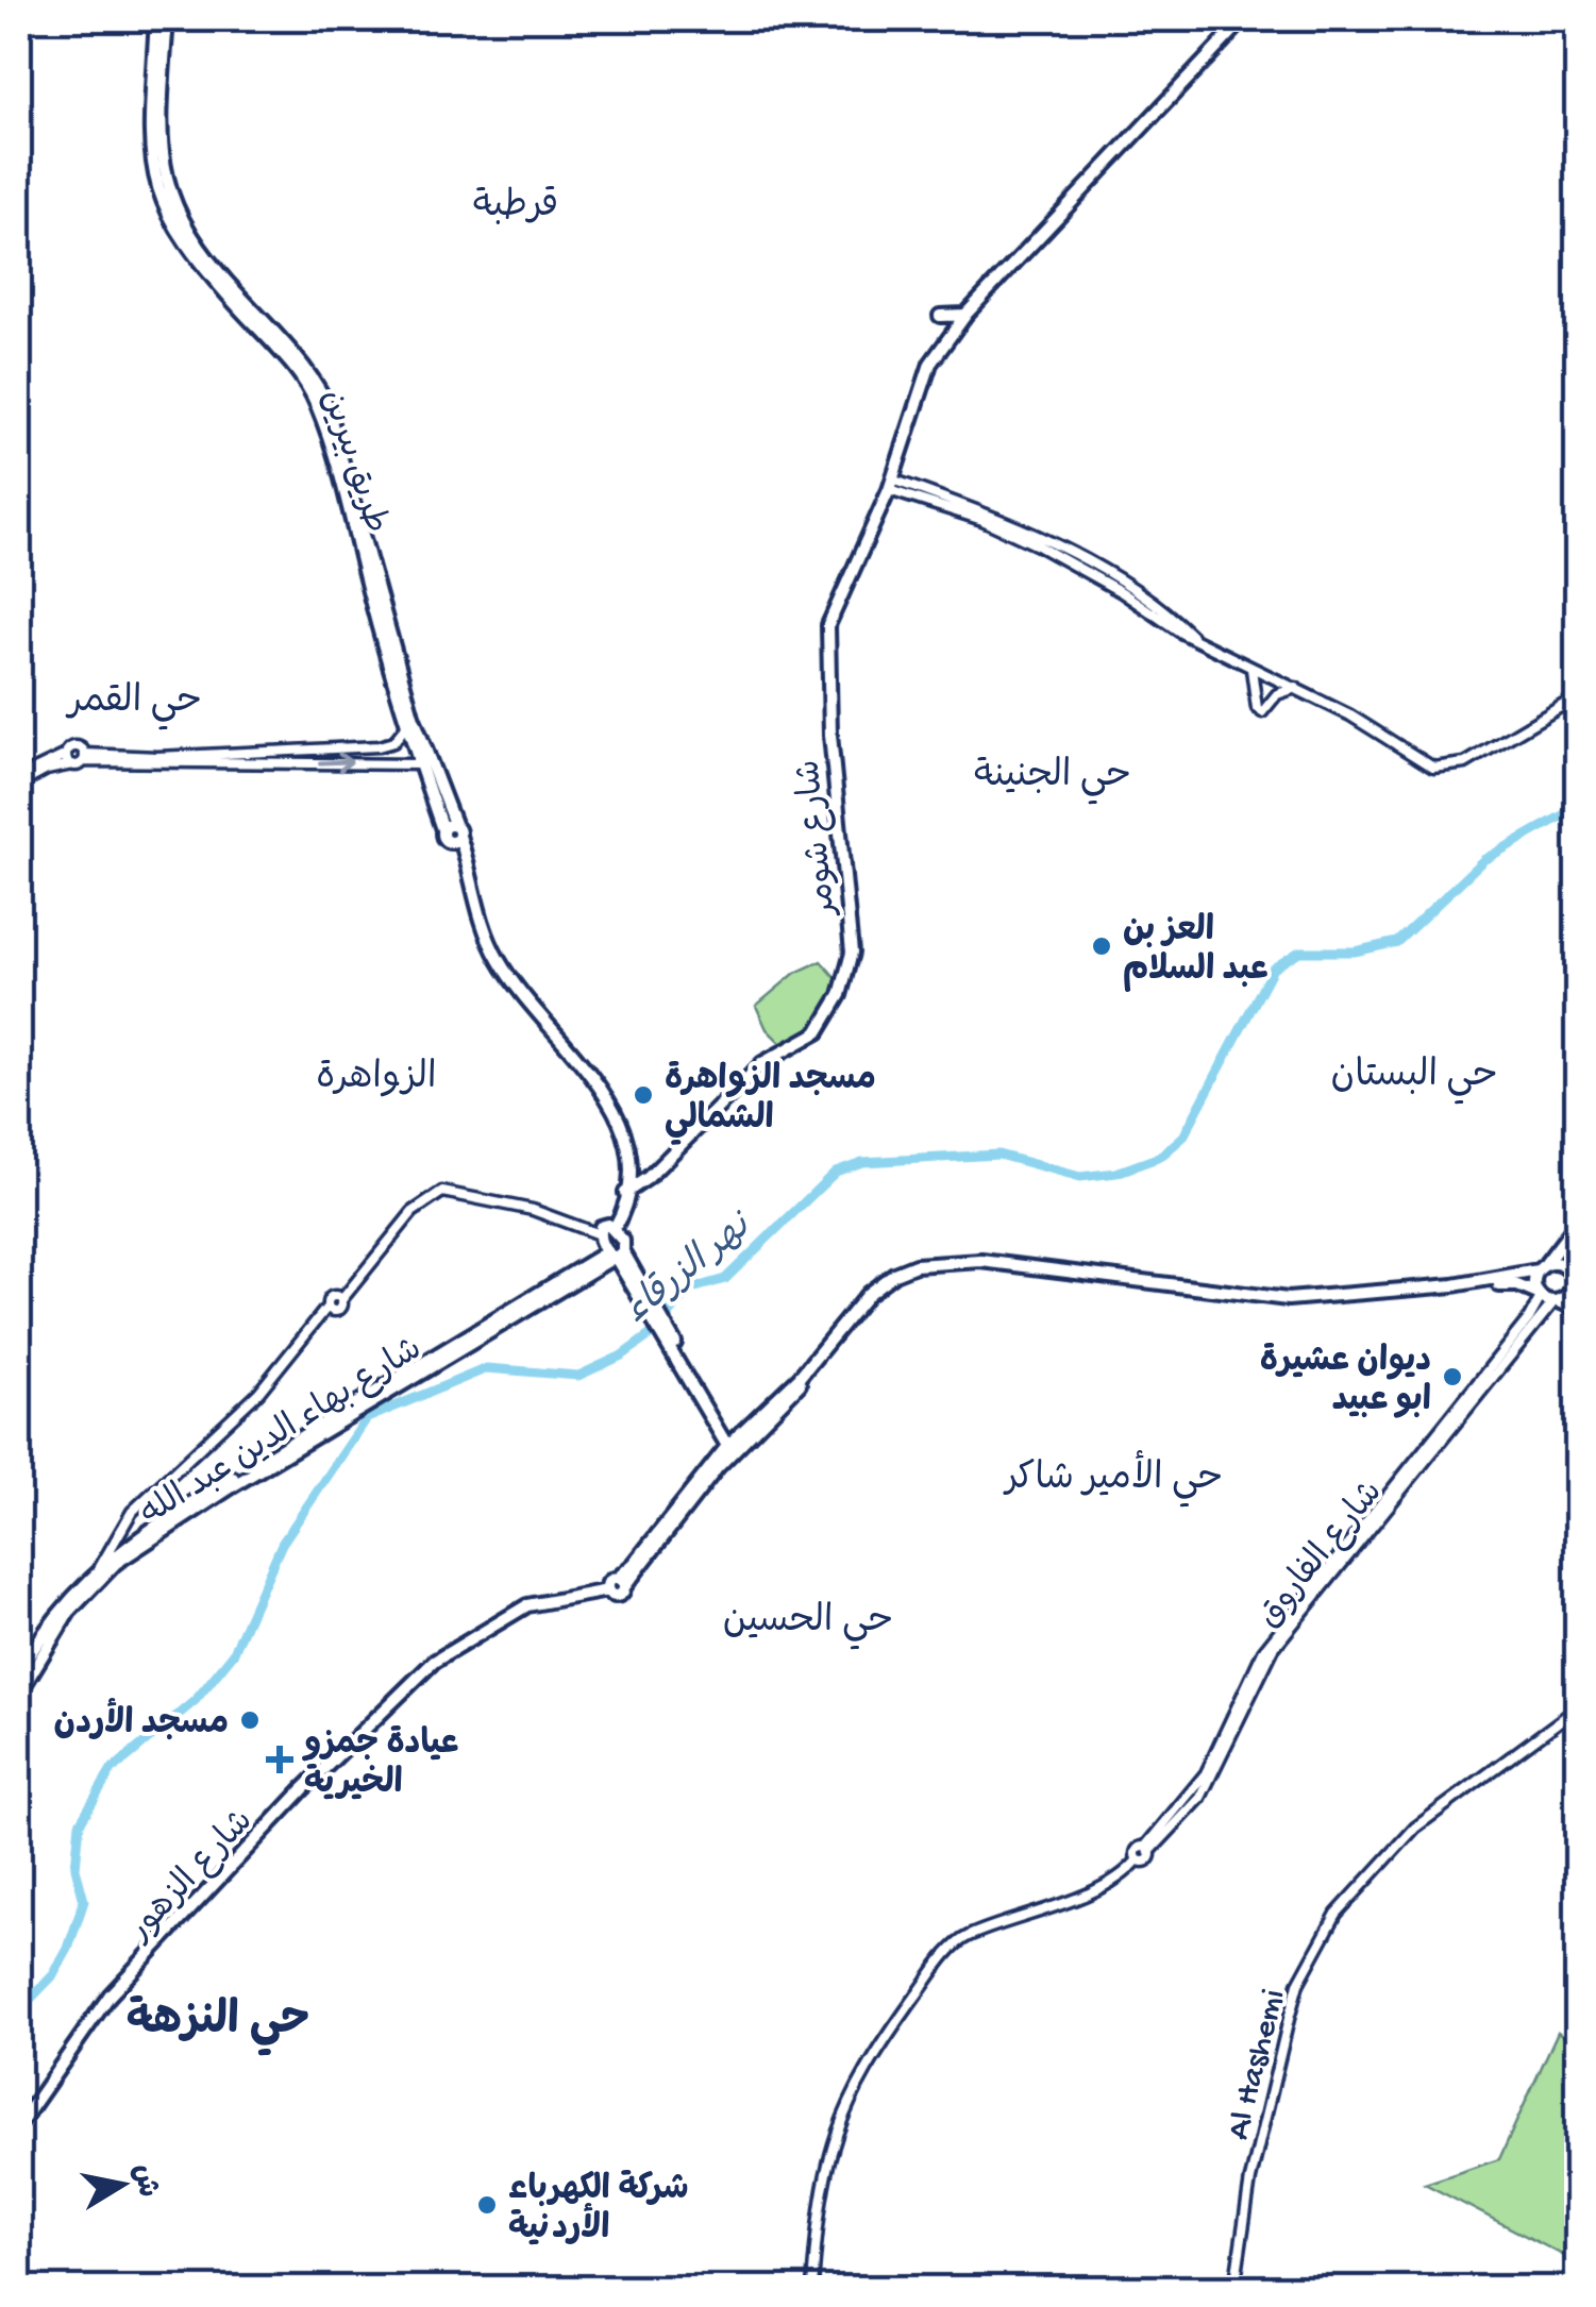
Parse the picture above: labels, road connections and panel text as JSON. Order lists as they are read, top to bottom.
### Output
{
  "streets": {
    "main road": [
      "طريق بيرين",
      "شارع شومر",
      "شارع بهاء الدين عبد الله",
      "شارع الزهور"
    ],
    "street": ["شارع الفاروق", "Al Hashemi"]
  },
  "districts": [
    "قرطبة",
    "حي القمر",
    "حي الجنينة",
    "حي البستان",
    "الزواهرة",
    "حي الأمير شاكر",
    "حي الحسين",
    "حي النزهة"
  ],
  "water": ["نهر الزرقاء"],
  "places": {
    "other": [
      "العز بن عبد السلام",
      "مسجد الزواهرة الشمالي",
      "ديوان عشيرة ابو عبيد",
      "مسجد الأردن",
      "شركة الكهرباء الأردنية"
    ],
    "health": ["عيادة جمزو الخيرية"]
  },
  "north": "right"
}
